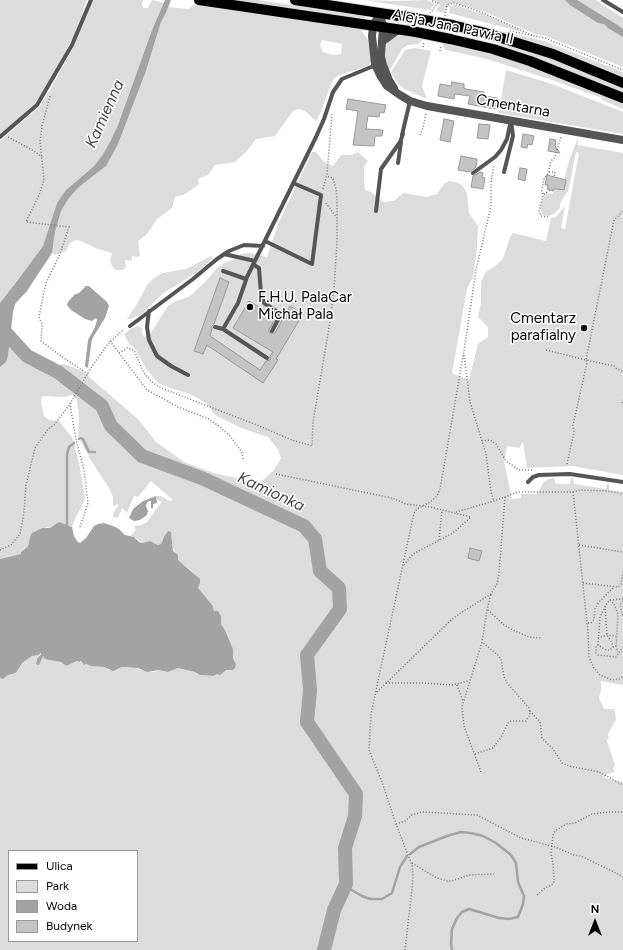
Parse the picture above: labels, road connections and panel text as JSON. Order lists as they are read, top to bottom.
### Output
{
  "streets": {
    "main road": ["Aleja Jana Pawła II"],
    "street": ["Cmentarna"]
  },
  "crossings": [
    ["Aleja Jana Pawła II", "Cmentarna"]
  ],
  "water": ["Kamienna", "Kamionka"],
  "places": ["F.H.U. PalaCar Michał Pala", "Cmentarz parafialny"],
  "legend": [
    "Ulica",
    "Park",
    "Woda",
    "Budynek"
  ],
  "north": "top"
}
